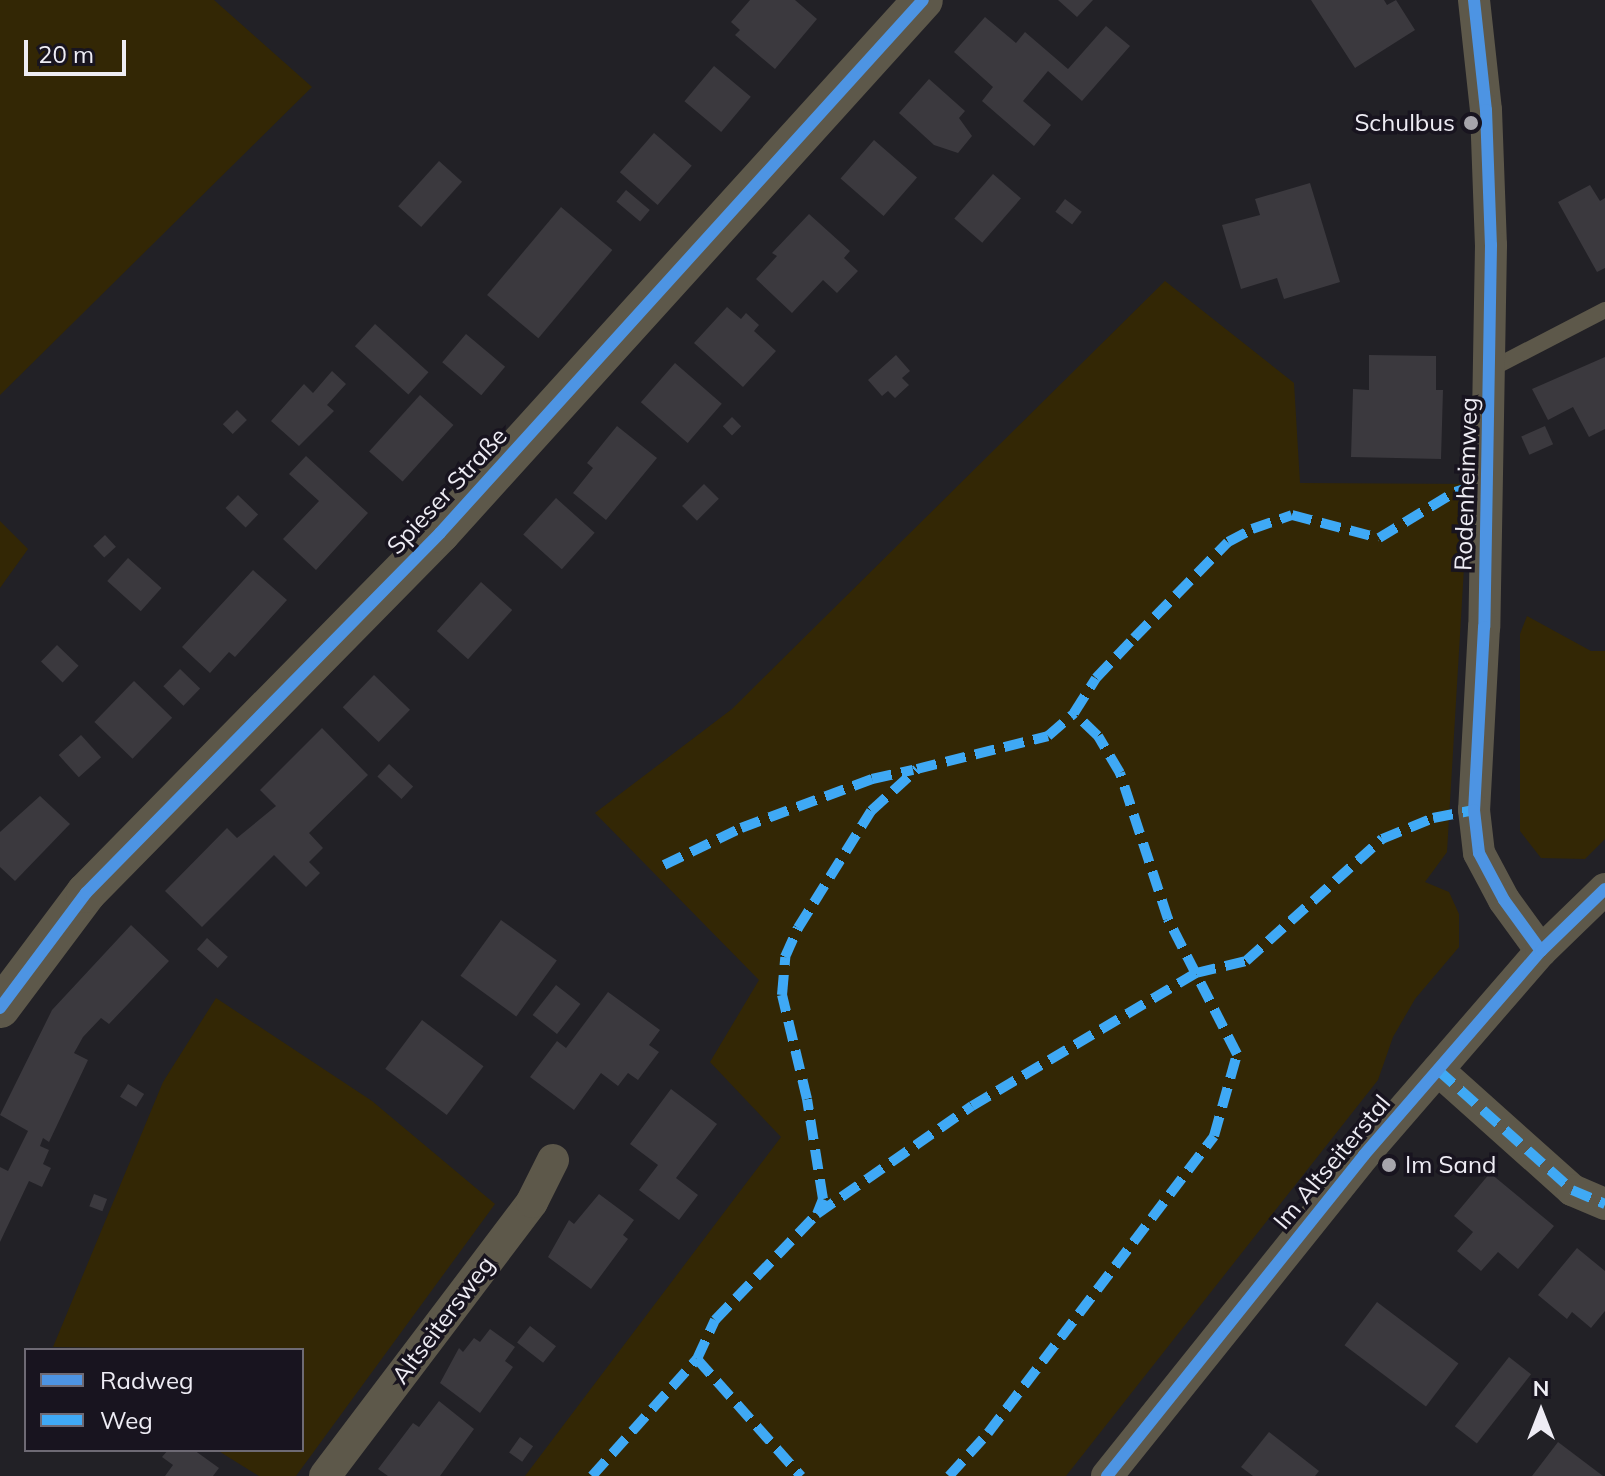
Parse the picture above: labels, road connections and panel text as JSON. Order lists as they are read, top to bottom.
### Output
{
  "streets": {
    "street": [
      "Rodenheimweg",
      "Spieser Straße",
      "Im Altseiterstal",
      "Altseitersweg"
    ]
  },
  "crossings": [
    ["Rodenheimweg", "Im Altseiterstal"]
  ],
  "places": ["Schulbus", "Im Sand"],
  "legend": ["Radweg", "Weg"],
  "scale_bar": "20 m",
  "north": "top"
}
